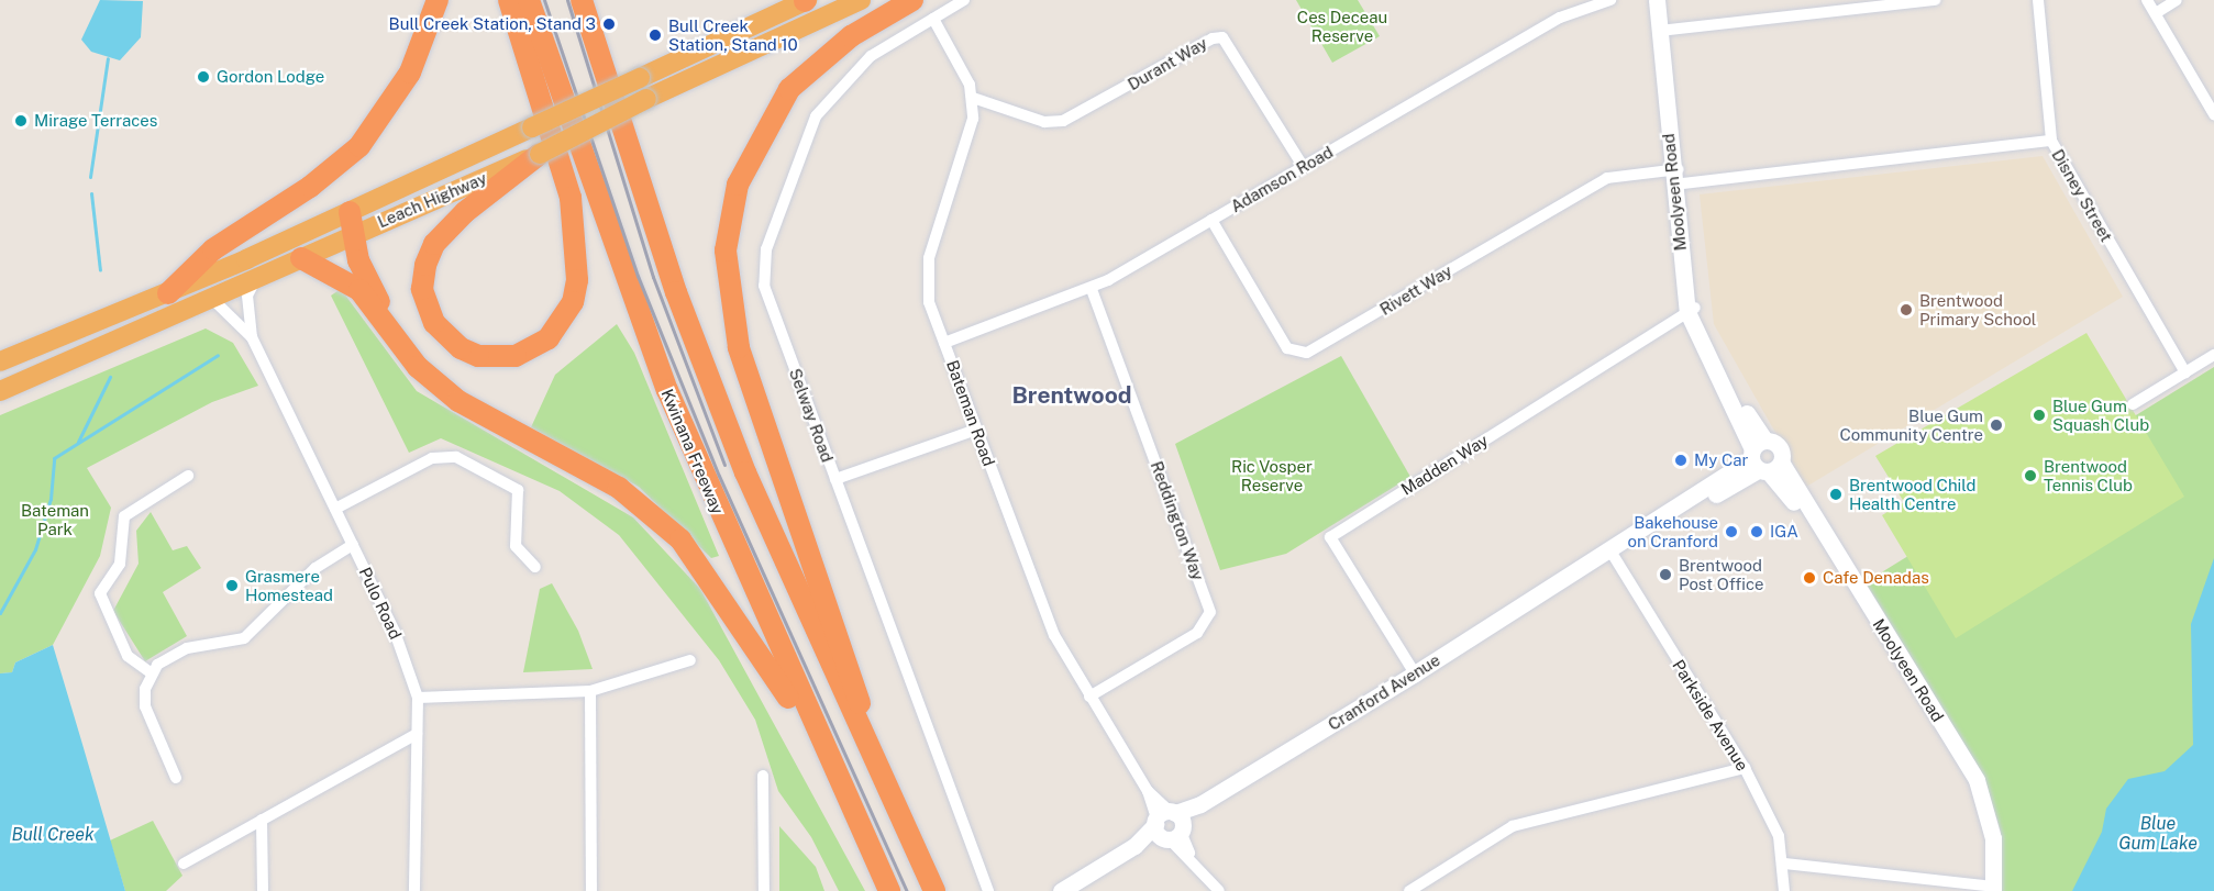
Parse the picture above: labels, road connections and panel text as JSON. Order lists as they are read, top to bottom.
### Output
{
  "streets": {
    "highway": ["Leach Highway", "Kwinana Freeway"],
    "main road": ["Moolyeen Road", "Cranford Avenue"],
    "street": [
      "Durant Way",
      "Adamson Road",
      "Disney Street",
      "Rivett Way",
      "Bateman Road",
      "Selway Road",
      "Madden Way",
      "Reddington Way",
      "Pulo Road",
      "Parkside Avenue"
    ]
  },
  "crossings": [
    ["Durant Way", "Adamson Road"],
    ["Durant Way", "Bateman Road"],
    ["Adamson Road", "Rivett Way"],
    ["Adamson Road", "Bateman Road"],
    ["Adamson Road", "Reddington Way"],
    ["Moolyeen Road", "Rivett Way"],
    ["Moolyeen Road", "Madden Way"],
    ["Moolyeen Road", "Cranford Avenue"],
    ["Disney Street", "Rivett Way"],
    ["Leach Highway", "Pulo Road"],
    ["Bateman Road", "Selway Road"],
    ["Bateman Road", "Reddington Way"],
    ["Bateman Road", "Cranford Avenue"],
    ["Madden Way", "Cranford Avenue"],
    ["Cranford Avenue", "Parkside Avenue"]
  ],
  "districts": ["Brentwood"],
  "water": ["Blue Gum Lake", "Bull Creek"],
  "parks": ["Ces Deceau Reserve", "Ric Vosper Reserve", "Bateman Park"],
  "places": [
    "Bull Creek Station, Stand 3",
    "Bull Creek Station, Stand 10",
    "Gordon Lodge",
    "Mirage Terraces",
    "Brentwood Primary School",
    "Blue Gum Squash Club",
    "Blue Gum Community Centre",
    "My Car",
    "Brentwood Tennis Club",
    "Brentwood Child Health Centre",
    "Bakehouse on Cranford",
    "IGA",
    "Brentwood Post Office",
    "Cafe Denadas",
    "Grasmere Homestead"
  ]
}
